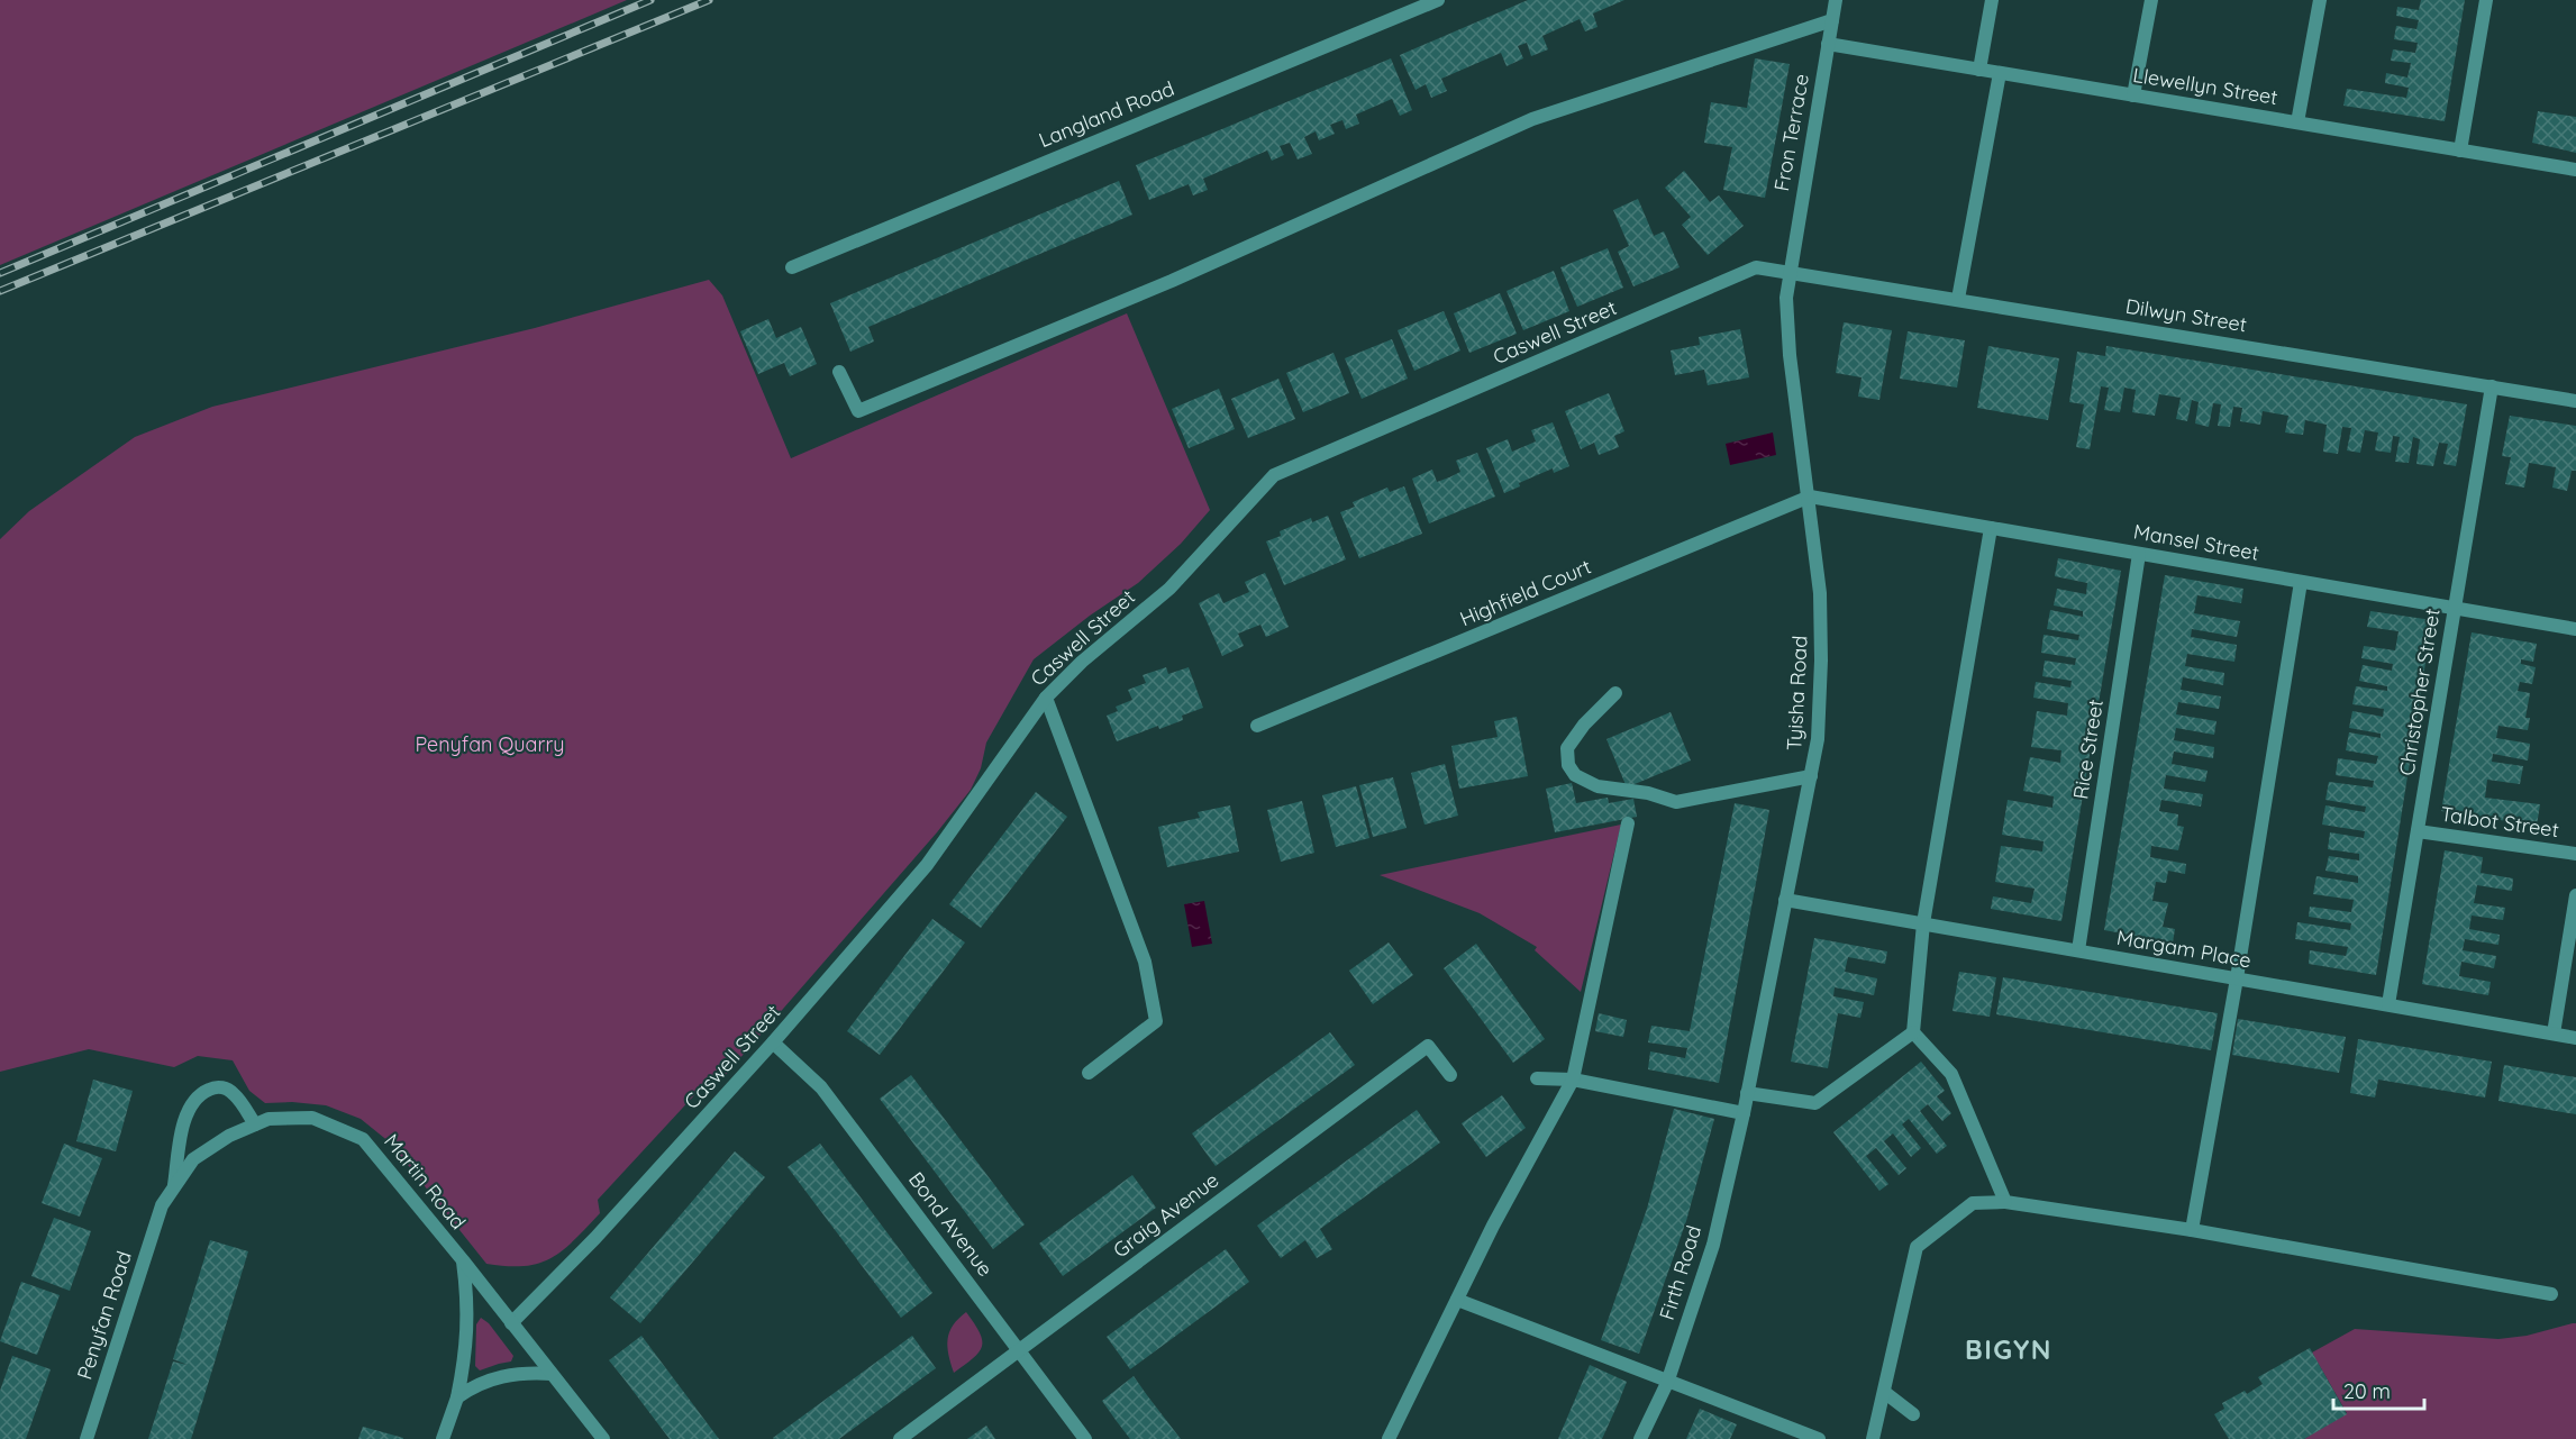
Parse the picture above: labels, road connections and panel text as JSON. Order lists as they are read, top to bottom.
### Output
{
  "streets": {
    "street": [
      "Llewellyn Street",
      "Langland Road",
      "Fron Terrace",
      "Dilwyn Street",
      "Caswell Street",
      "Mansel Street",
      "Highfield Court",
      "Christopher Street",
      "Tyisha Road",
      "Rice Street",
      "Talbot Street",
      "Margam Place",
      "Martin Road",
      "Graig Avenue",
      "Bond Avenue",
      "Firth Road",
      "Penyfan Road"
    ]
  },
  "crossings": [
    ["Llewellyn Street", "Fron Terrace"],
    ["Fron Terrace", "Dilwyn Street"],
    ["Fron Terrace", "Caswell Street"],
    ["Fron Terrace", "Tyisha Road"],
    ["Dilwyn Street", "Caswell Street"],
    ["Dilwyn Street", "Christopher Street"],
    ["Dilwyn Street", "Tyisha Road"],
    ["Caswell Street", "Tyisha Road"],
    ["Caswell Street", "Martin Road"],
    ["Caswell Street", "Bond Avenue"],
    ["Mansel Street", "Highfield Court"],
    ["Mansel Street", "Christopher Street"],
    ["Mansel Street", "Tyisha Road"],
    ["Mansel Street", "Rice Street"],
    ["Highfield Court", "Tyisha Road"],
    ["Christopher Street", "Talbot Street"],
    ["Christopher Street", "Margam Place"],
    ["Tyisha Road", "Margam Place"],
    ["Tyisha Road", "Firth Road"],
    ["Rice Street", "Margam Place"],
    ["Martin Road", "Penyfan Road"],
    ["Graig Avenue", "Bond Avenue"]
  ],
  "districts": ["BIGYN"],
  "parks": ["Penyfan Quarry"],
  "scale_bar": "20 m"
}
